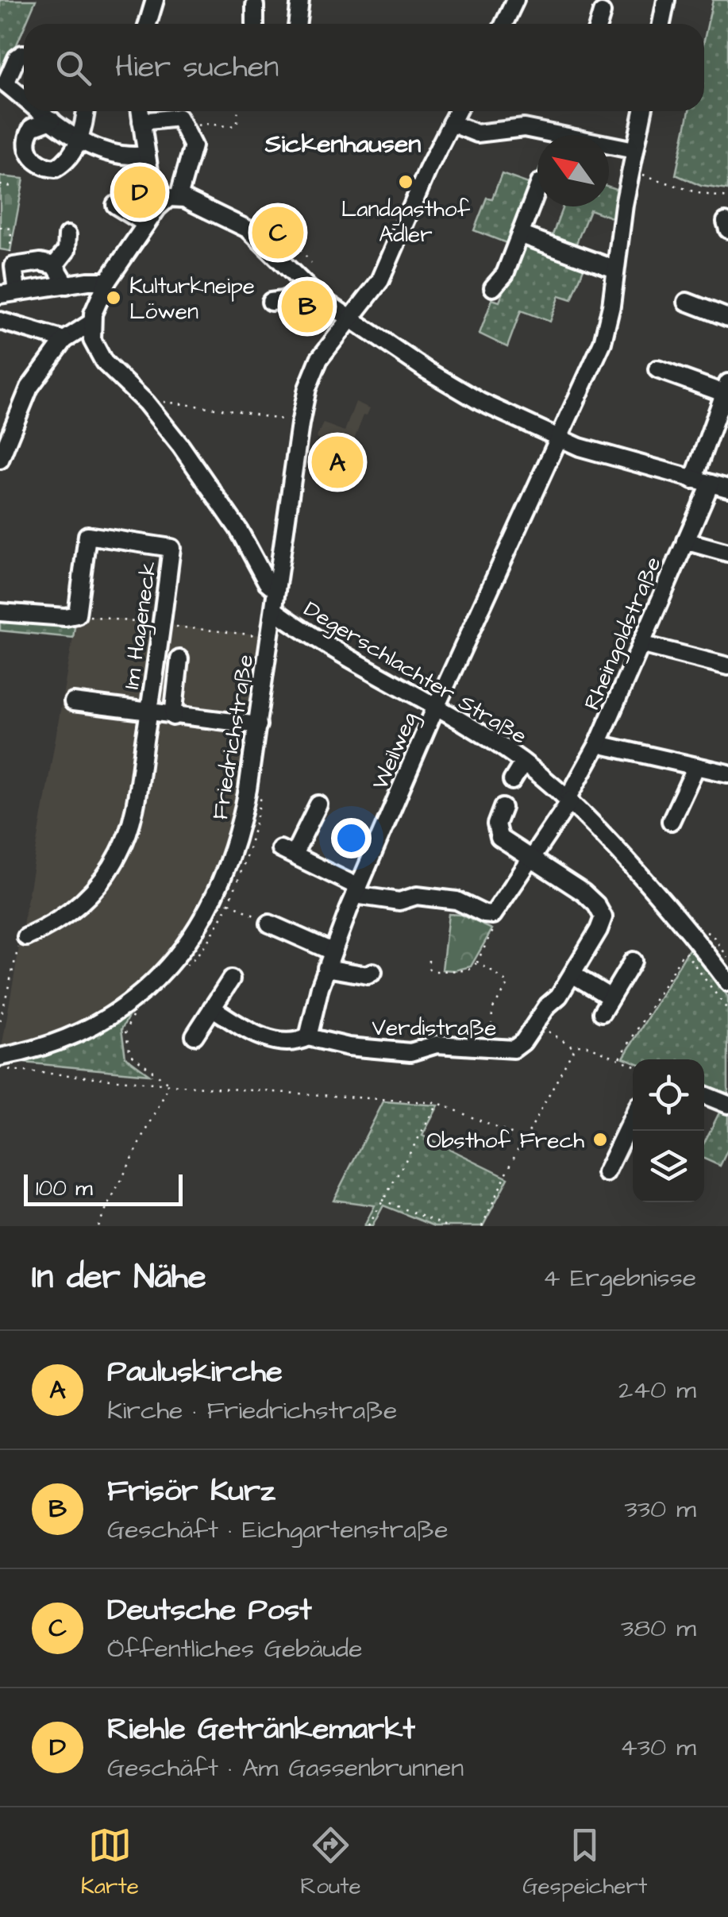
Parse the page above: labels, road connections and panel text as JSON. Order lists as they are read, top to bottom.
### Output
{
  "streets": {
    "street": [
      "Im Hageneck",
      "Rheingoldstraße",
      "Degerschlachter Straße",
      "Friedrichstraße",
      "Weilweg",
      "Verdistraße"
    ]
  },
  "crossings": [
    ["Rheingoldstraße", "Degerschlachter Straße"],
    ["Rheingoldstraße", "Verdistraße"],
    ["Degerschlachter Straße", "Friedrichstraße"],
    ["Degerschlachter Straße", "Weilweg"],
    ["Weilweg", "Verdistraße"]
  ],
  "districts": ["Sickenhausen"],
  "places": ["Landgasthof Adler", "Kulturkneipe Löwen", "Obsthof Frech"],
  "scale_bar": "100 m",
  "north": "top left",
  "page": {
    "search": "Hier suchen",
    "pins": [
      "D",
      "C",
      "B",
      "A"
    ],
    "scale": "100 m",
    "heading": ["In der Nähe", "4 Ergebnisse"],
    "list": [
      {
        "mark": "A",
        "name": "Pauluskirche",
        "note": "Kirche · Friedrichstraße",
        "value": "240 m"
      },
      {
        "mark": "B",
        "name": "Frisör Kurz",
        "note": "Geschäft · Eichgartenstraße",
        "value": "330 m"
      },
      {
        "mark": "C",
        "name": "Deutsche Post",
        "note": "Öffentliches Gebäude",
        "value": "380 m"
      },
      {
        "mark": "D",
        "name": "Riehle Getränkemarkt",
        "note": "Geschäft · Am Gassenbrunnen",
        "value": "430 m"
      }
    ],
    "nav": ["Karte", "Route", "Gespeichert"]
  }
}
